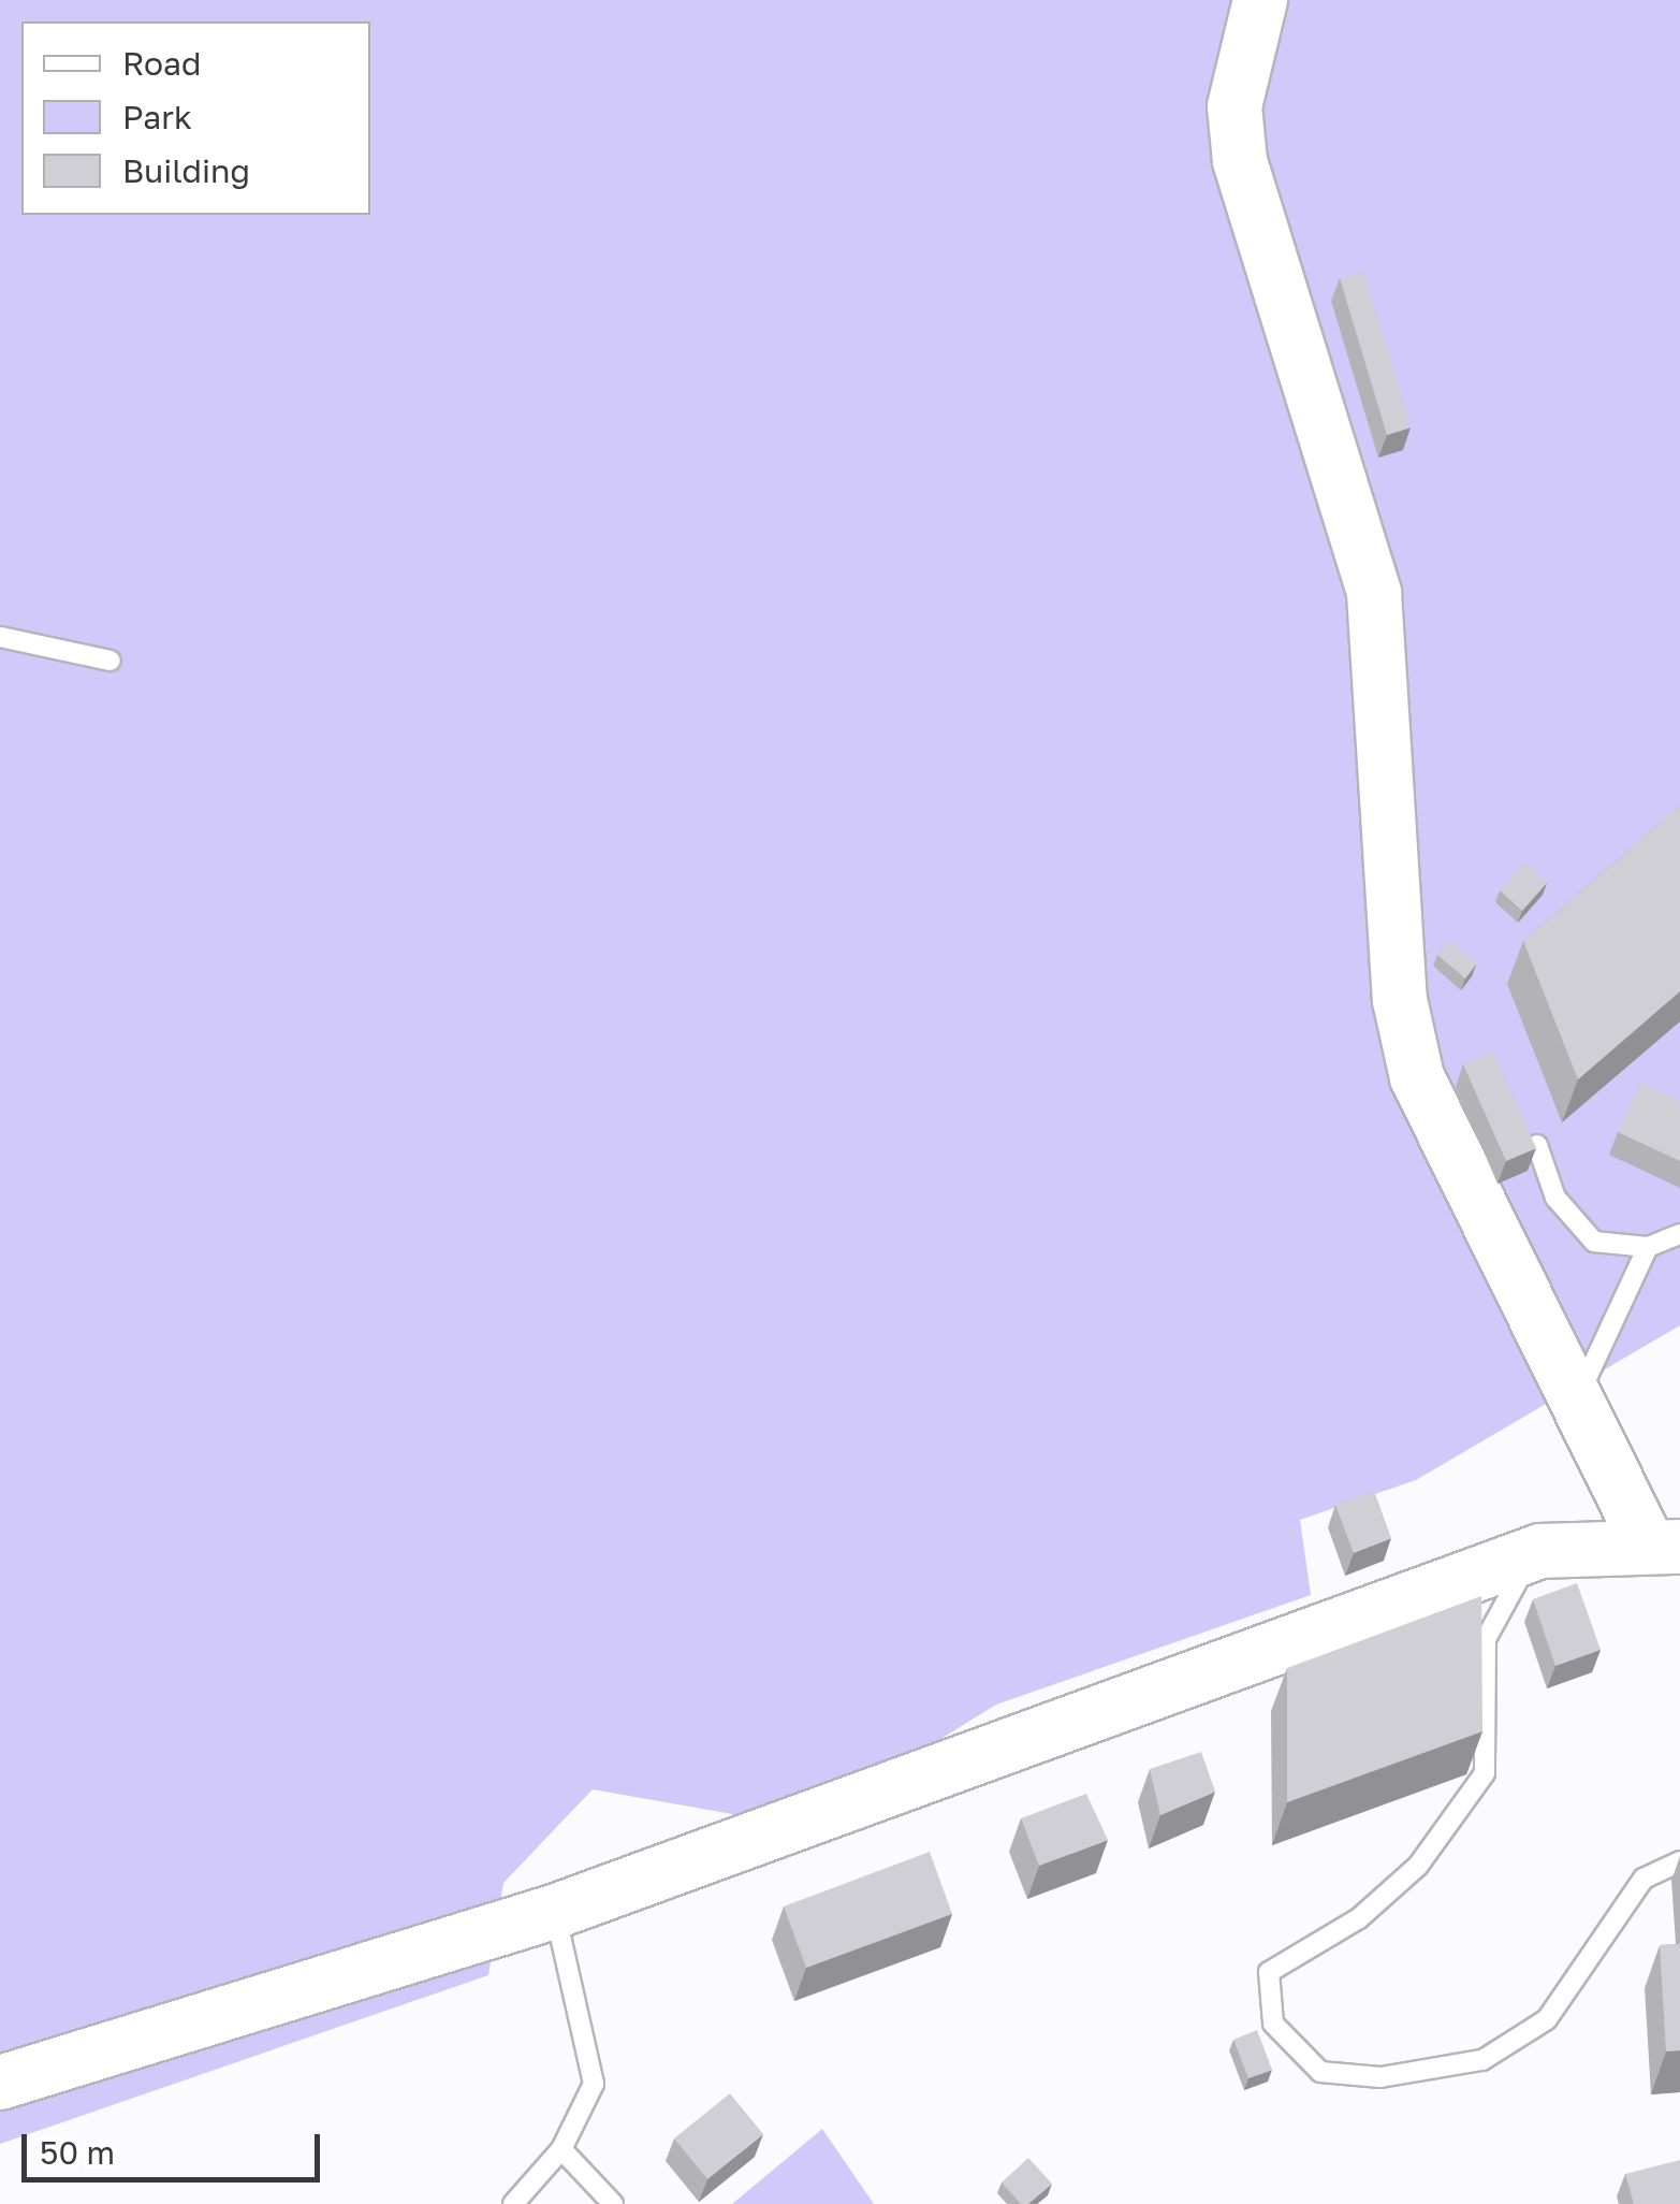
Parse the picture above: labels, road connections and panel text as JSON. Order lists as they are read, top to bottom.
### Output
{
  "legend": ["Road", "Park", "Building"],
  "scale_bar": "50 m"
}
